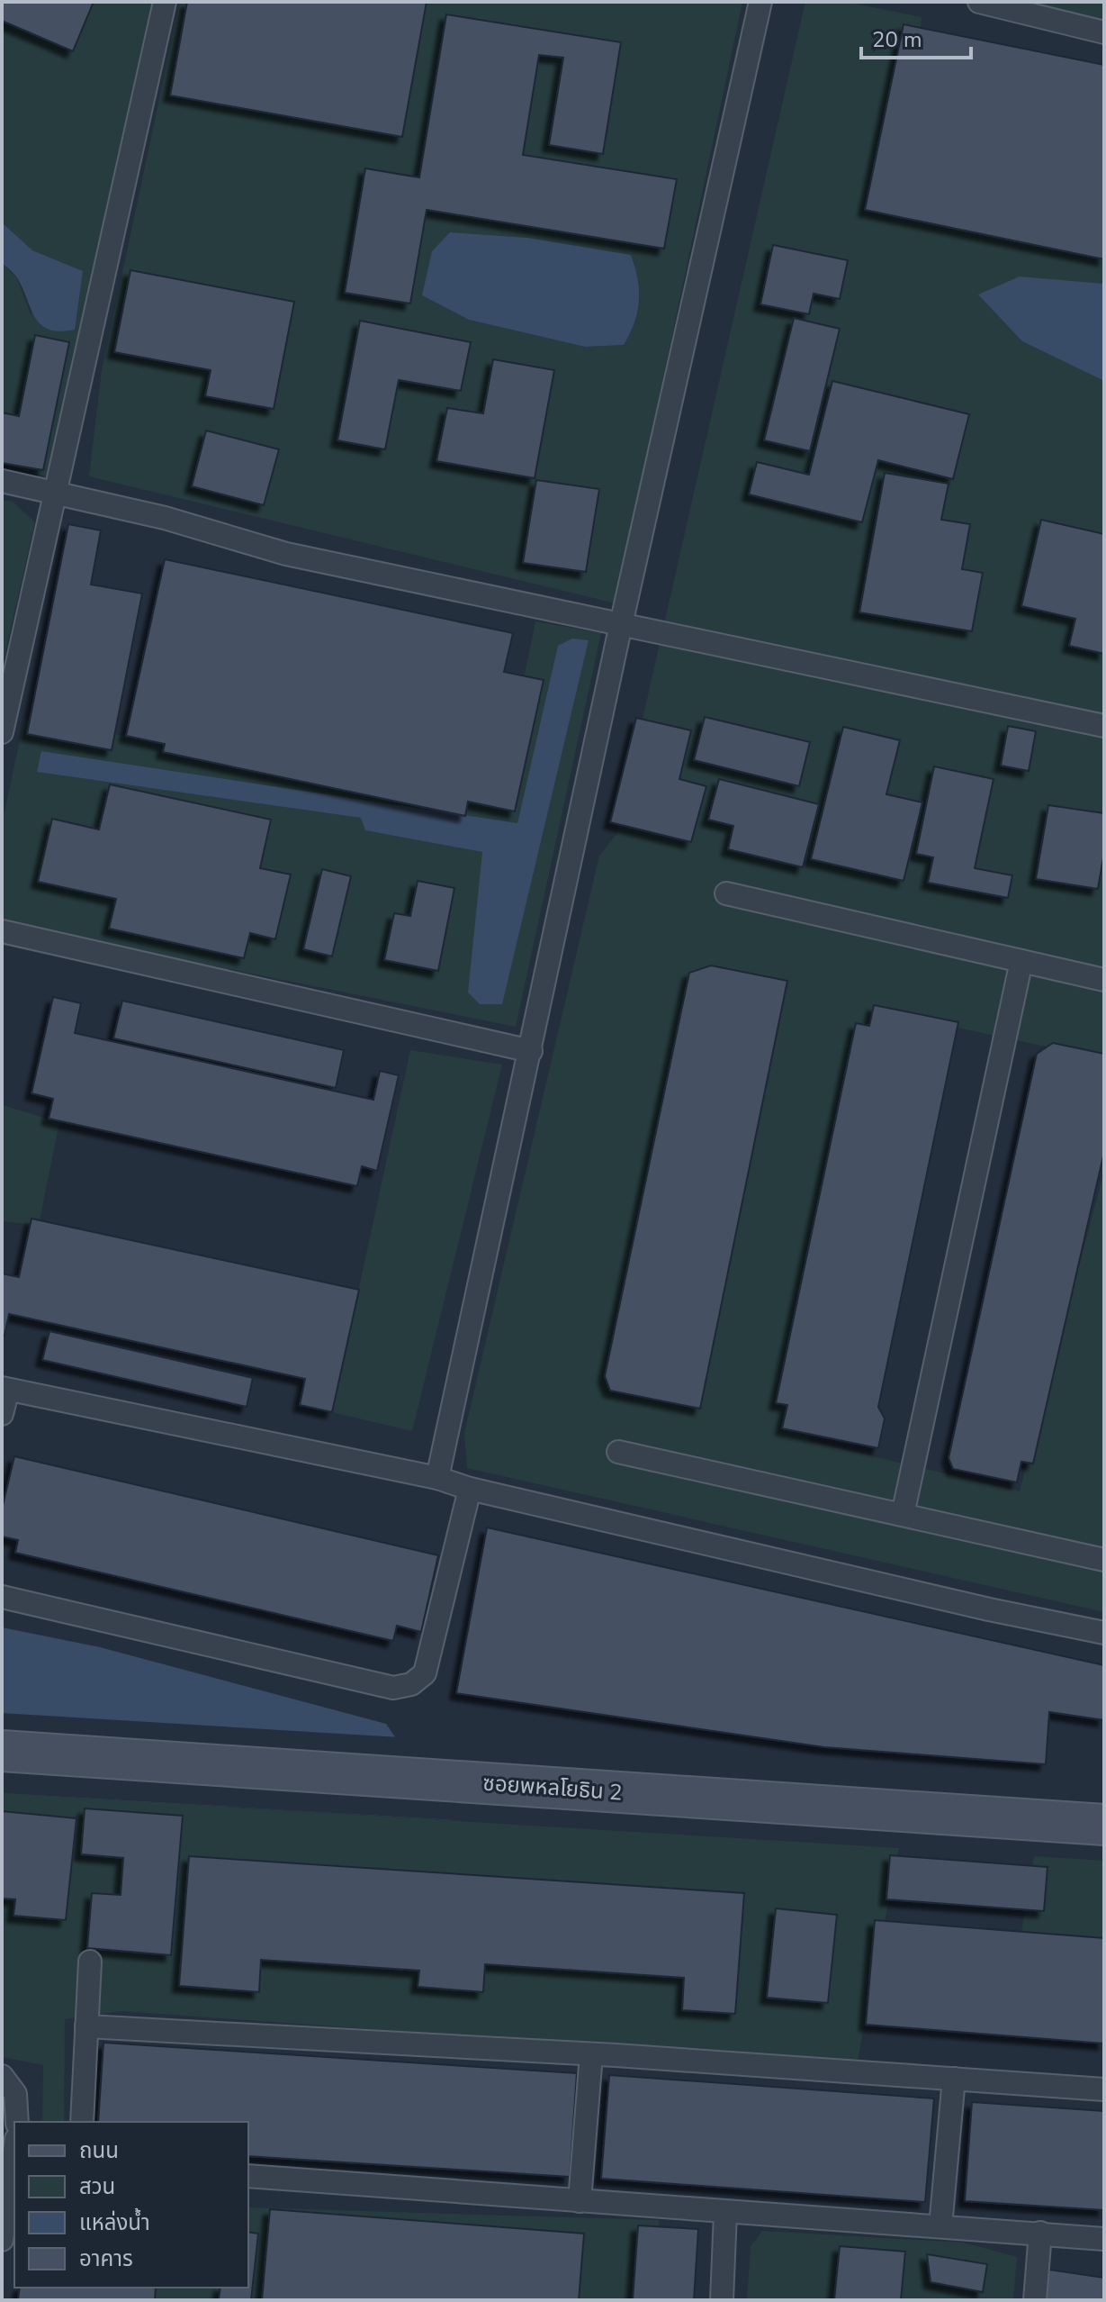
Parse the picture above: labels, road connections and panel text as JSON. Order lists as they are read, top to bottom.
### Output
{
  "streets": {
    "street": ["ซอยพหลโยธิน 2"]
  },
  "legend": [
    "ถนน",
    "สวน",
    "แหล่งน้ำ",
    "อาคาร"
  ],
  "scale_bar": "20 m"
}
